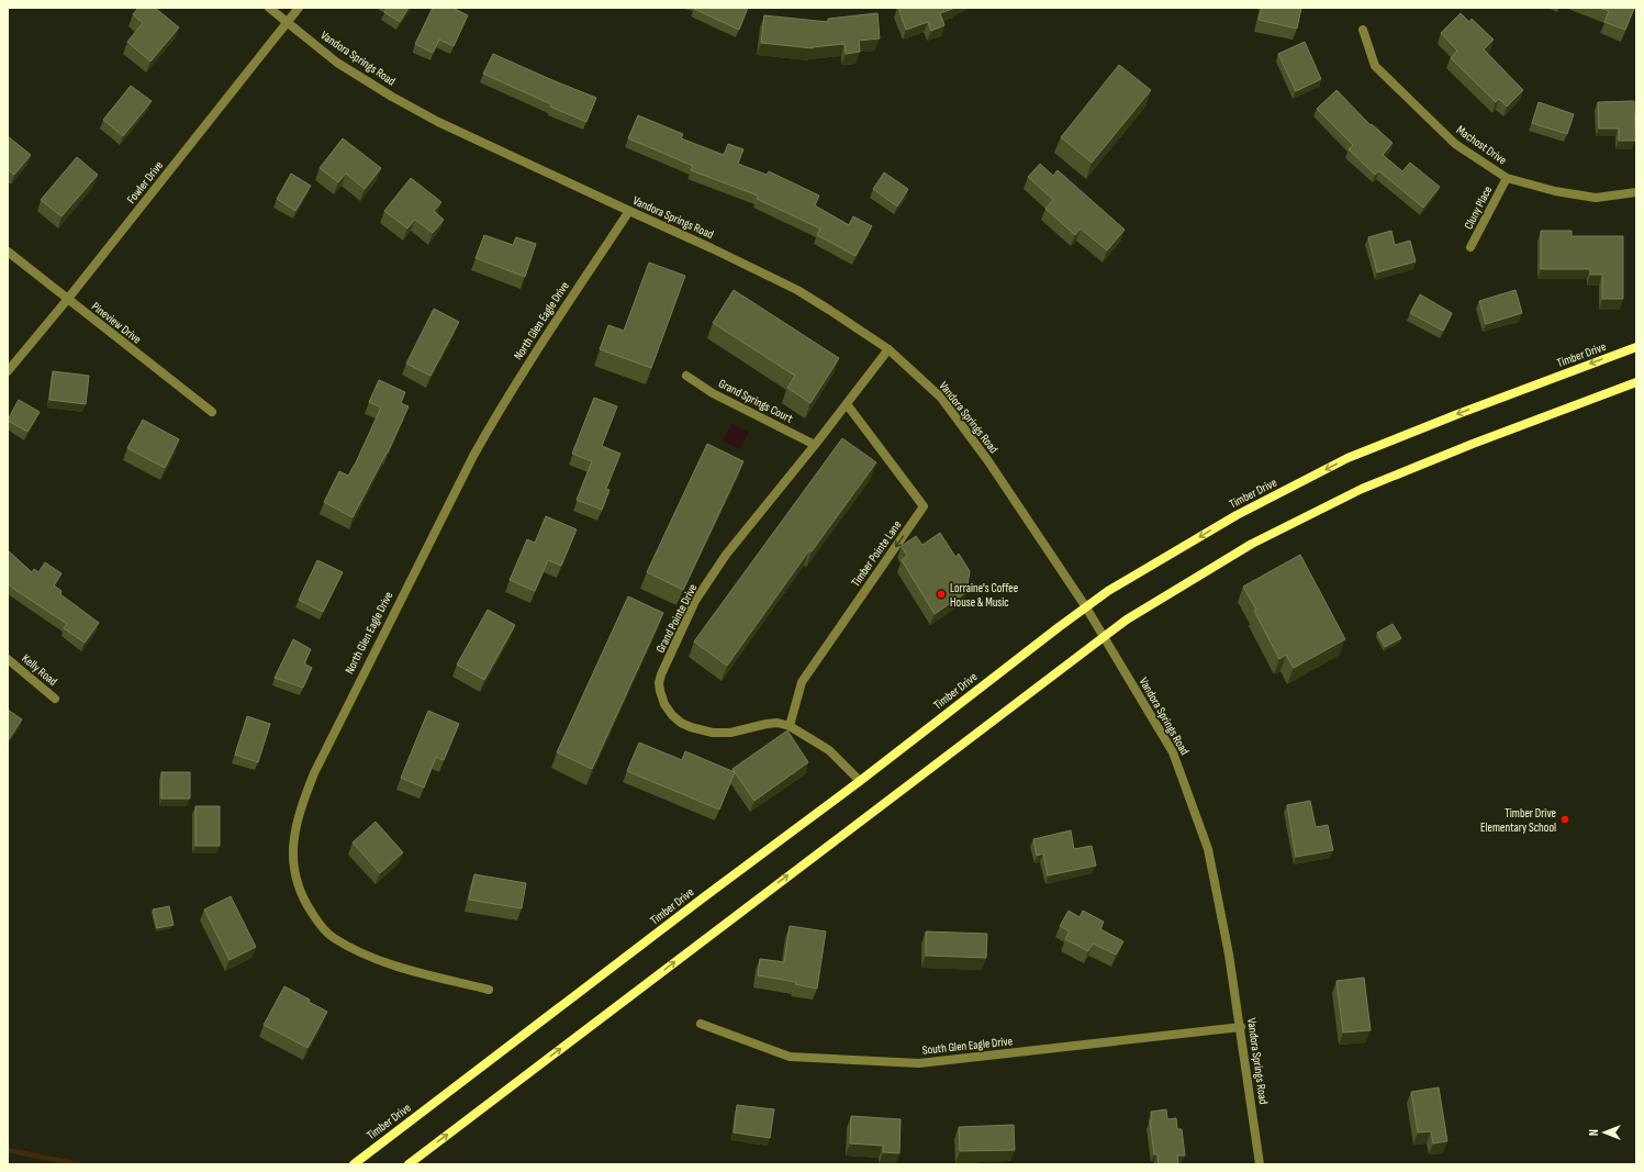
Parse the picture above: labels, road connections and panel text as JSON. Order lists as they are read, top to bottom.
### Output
{
  "streets": {
    "main road": ["Timber Drive"],
    "street": [
      "Vandora Springs Road",
      "Machost Drive",
      "Fowler Drive",
      "Cluny Place",
      "North Glen Eagle Drive",
      "Pineview Drive",
      "Grand Springs Court",
      "Timber Pointe Lane",
      "Grand Pointe Drive",
      "Kelly Road",
      "South Glen Eagle Drive"
    ]
  },
  "crossings": [
    ["Vandora Springs Road", "Fowler Drive"],
    ["Vandora Springs Road", "North Glen Eagle Drive"],
    ["Vandora Springs Road", "Timber Drive"],
    ["Vandora Springs Road", "Grand Pointe Drive"],
    ["Vandora Springs Road", "South Glen Eagle Drive"],
    ["Machost Drive", "Cluny Place"],
    ["Fowler Drive", "Pineview Drive"],
    ["Timber Drive", "Grand Pointe Drive"],
    ["Grand Springs Court", "Grand Pointe Drive"],
    ["Timber Pointe Lane", "Grand Pointe Drive"]
  ],
  "one_way": ["Timber Pointe Lane"],
  "places": ["Lorraine's Coffee House & Music", "Timber Drive Elementary School"],
  "north": "left"
}
